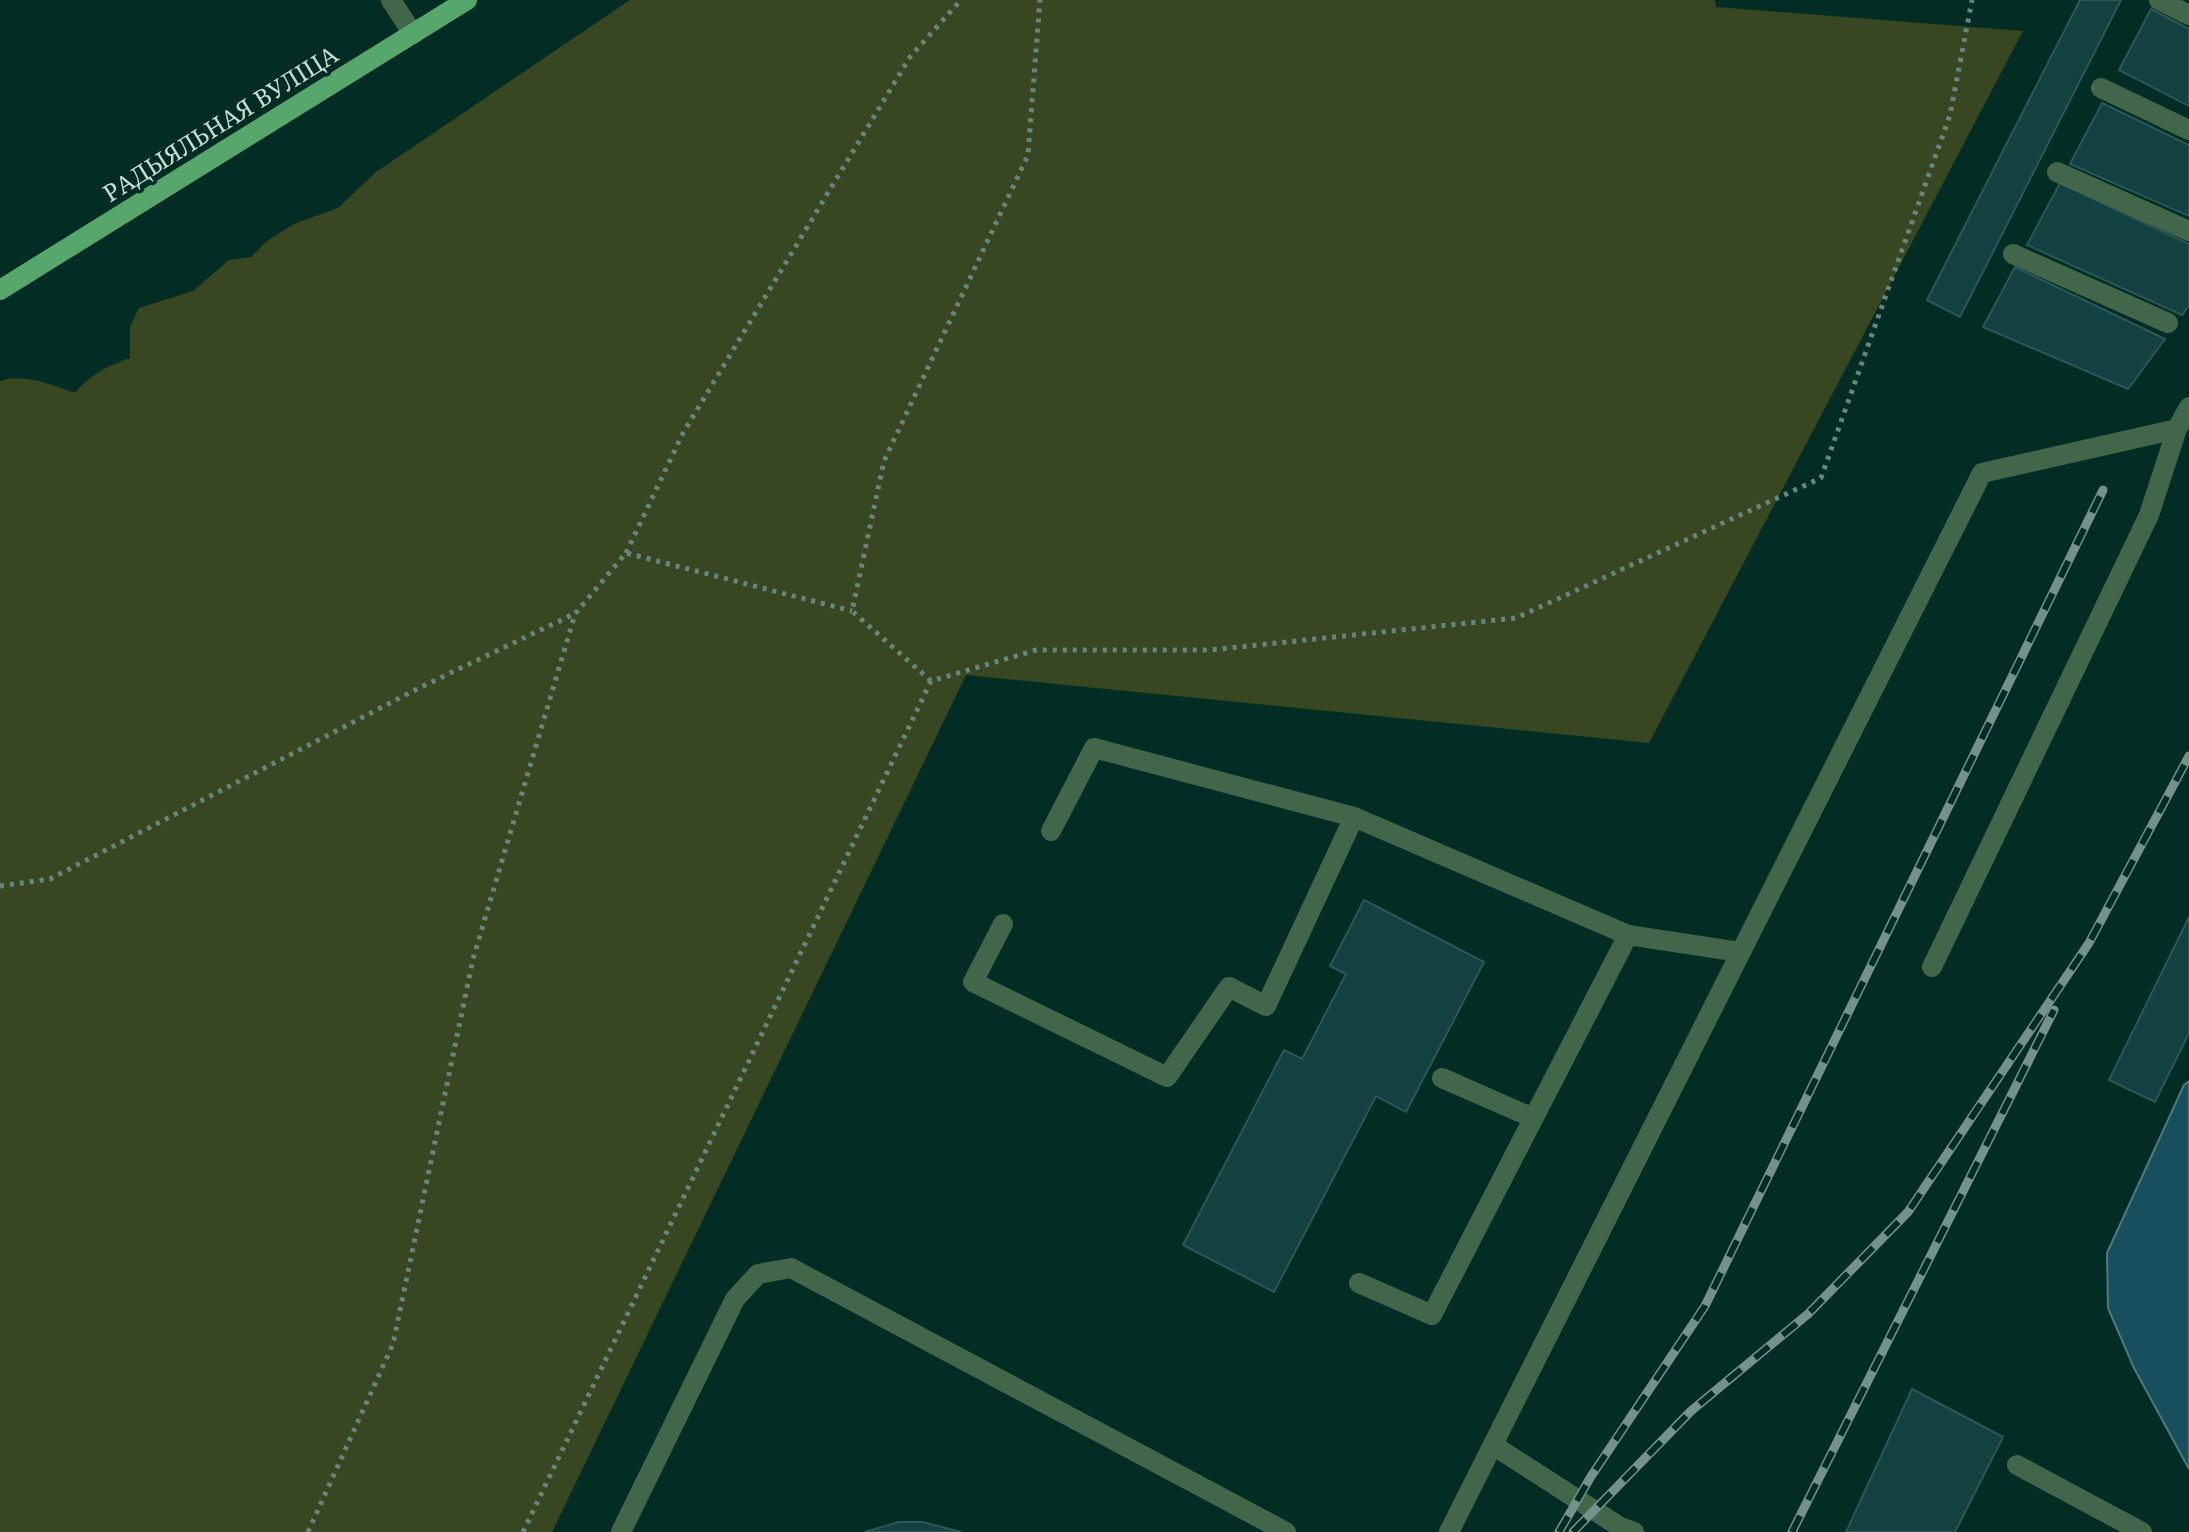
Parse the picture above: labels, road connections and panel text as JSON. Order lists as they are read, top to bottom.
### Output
{
  "streets": {
    "main road": ["РАДЫЯЛЬНАЯ ВУЛІЦА"]
  }
}
